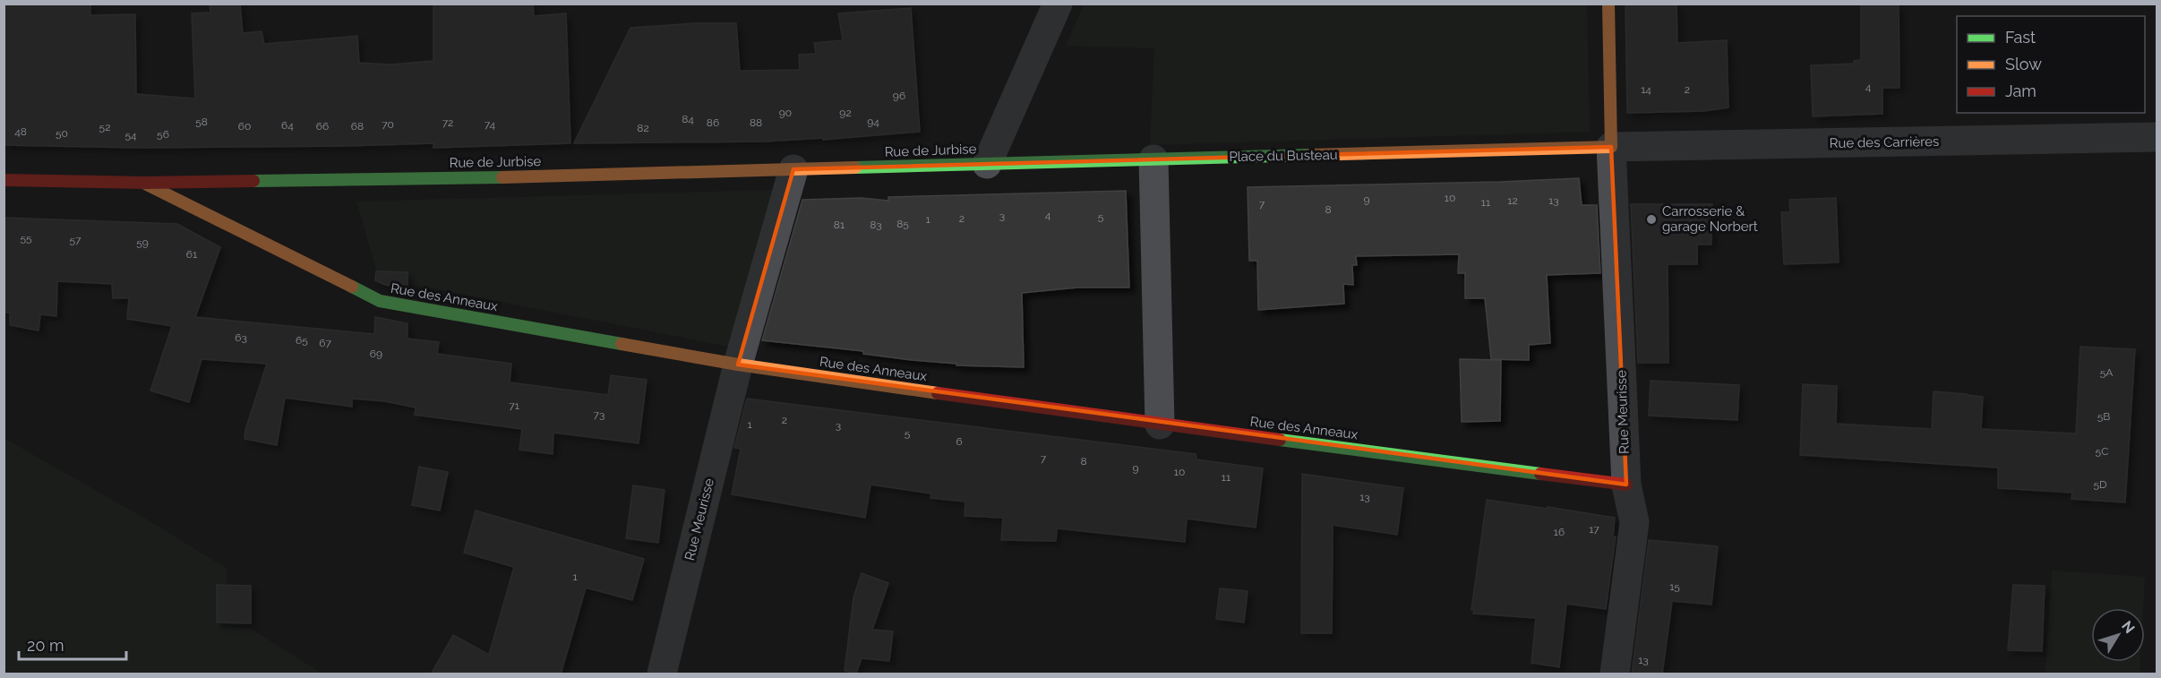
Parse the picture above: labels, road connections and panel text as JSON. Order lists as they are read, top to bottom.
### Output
{
  "streets": {
    "street": [
      "Rue des Carrières",
      "Rue de Jurbise",
      "Place du Busteau",
      "Rue des Anneaux",
      "Rue Meurisse"
    ]
  },
  "crossings": [
    ["Rue des Carrières", "Place du Busteau"],
    ["Rue des Carrières", "Rue Meurisse"],
    ["Rue de Jurbise", "Place du Busteau"],
    ["Rue de Jurbise", "Rue des Anneaux"],
    ["Rue de Jurbise", "Rue Meurisse"],
    ["Place du Busteau", "Rue Meurisse"],
    ["Rue des Anneaux", "Rue Meurisse"]
  ],
  "places": ["Carrosserie & garage Norbert"],
  "house_numbers": [
    "4",
    "14",
    "2",
    "96",
    "90",
    "92",
    "84",
    "58",
    "94",
    "72",
    "86",
    "88",
    "70",
    "74",
    "64",
    "60",
    "66",
    "68",
    "52",
    "82",
    "48",
    "50",
    "56",
    "54",
    "10",
    "9",
    "12",
    "13",
    "11",
    "7",
    "8",
    "4",
    "3",
    "5",
    "2",
    "1",
    "85",
    "81",
    "83",
    "55",
    "57",
    "59",
    "61",
    "63",
    "65",
    "67",
    "69",
    "5A",
    "71",
    "73",
    "5B",
    "2",
    "1",
    "3",
    "5",
    "6",
    "5C",
    "7",
    "8",
    "9",
    "10",
    "11",
    "5D",
    "13",
    "17",
    "16",
    "1",
    "15",
    "13"
  ],
  "legend": ["Fast", "Slow", "Jam"],
  "scale_bar": "20 m",
  "north": "top right"
}
